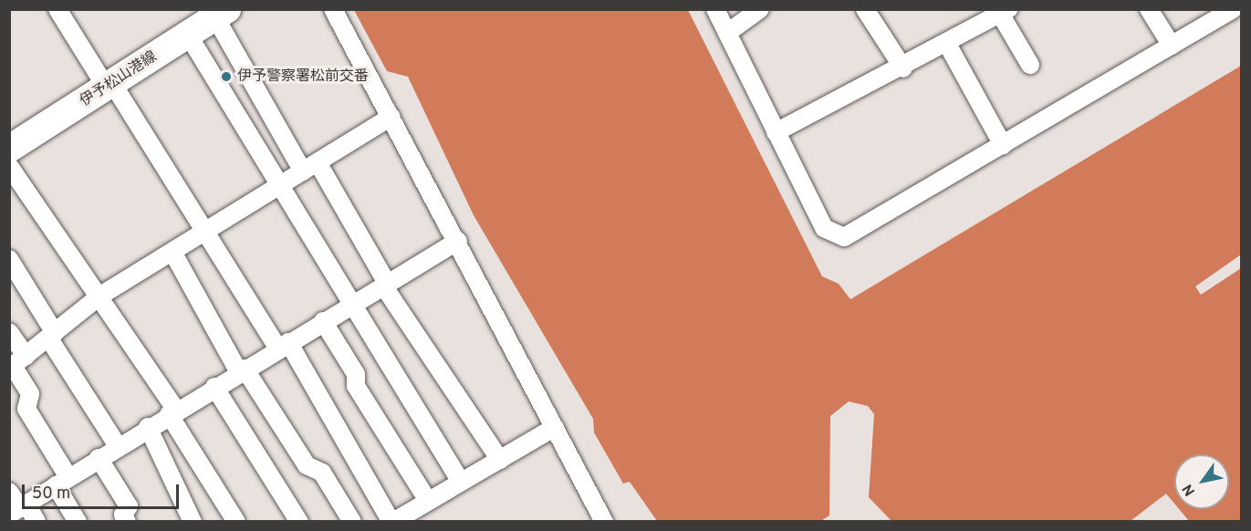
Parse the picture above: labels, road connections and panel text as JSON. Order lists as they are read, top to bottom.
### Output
{
  "streets": {
    "main road": ["伊予松山港線"]
  },
  "places": ["伊予警察署松前交番"],
  "scale_bar": "50 m",
  "north": "bottom left"
}
